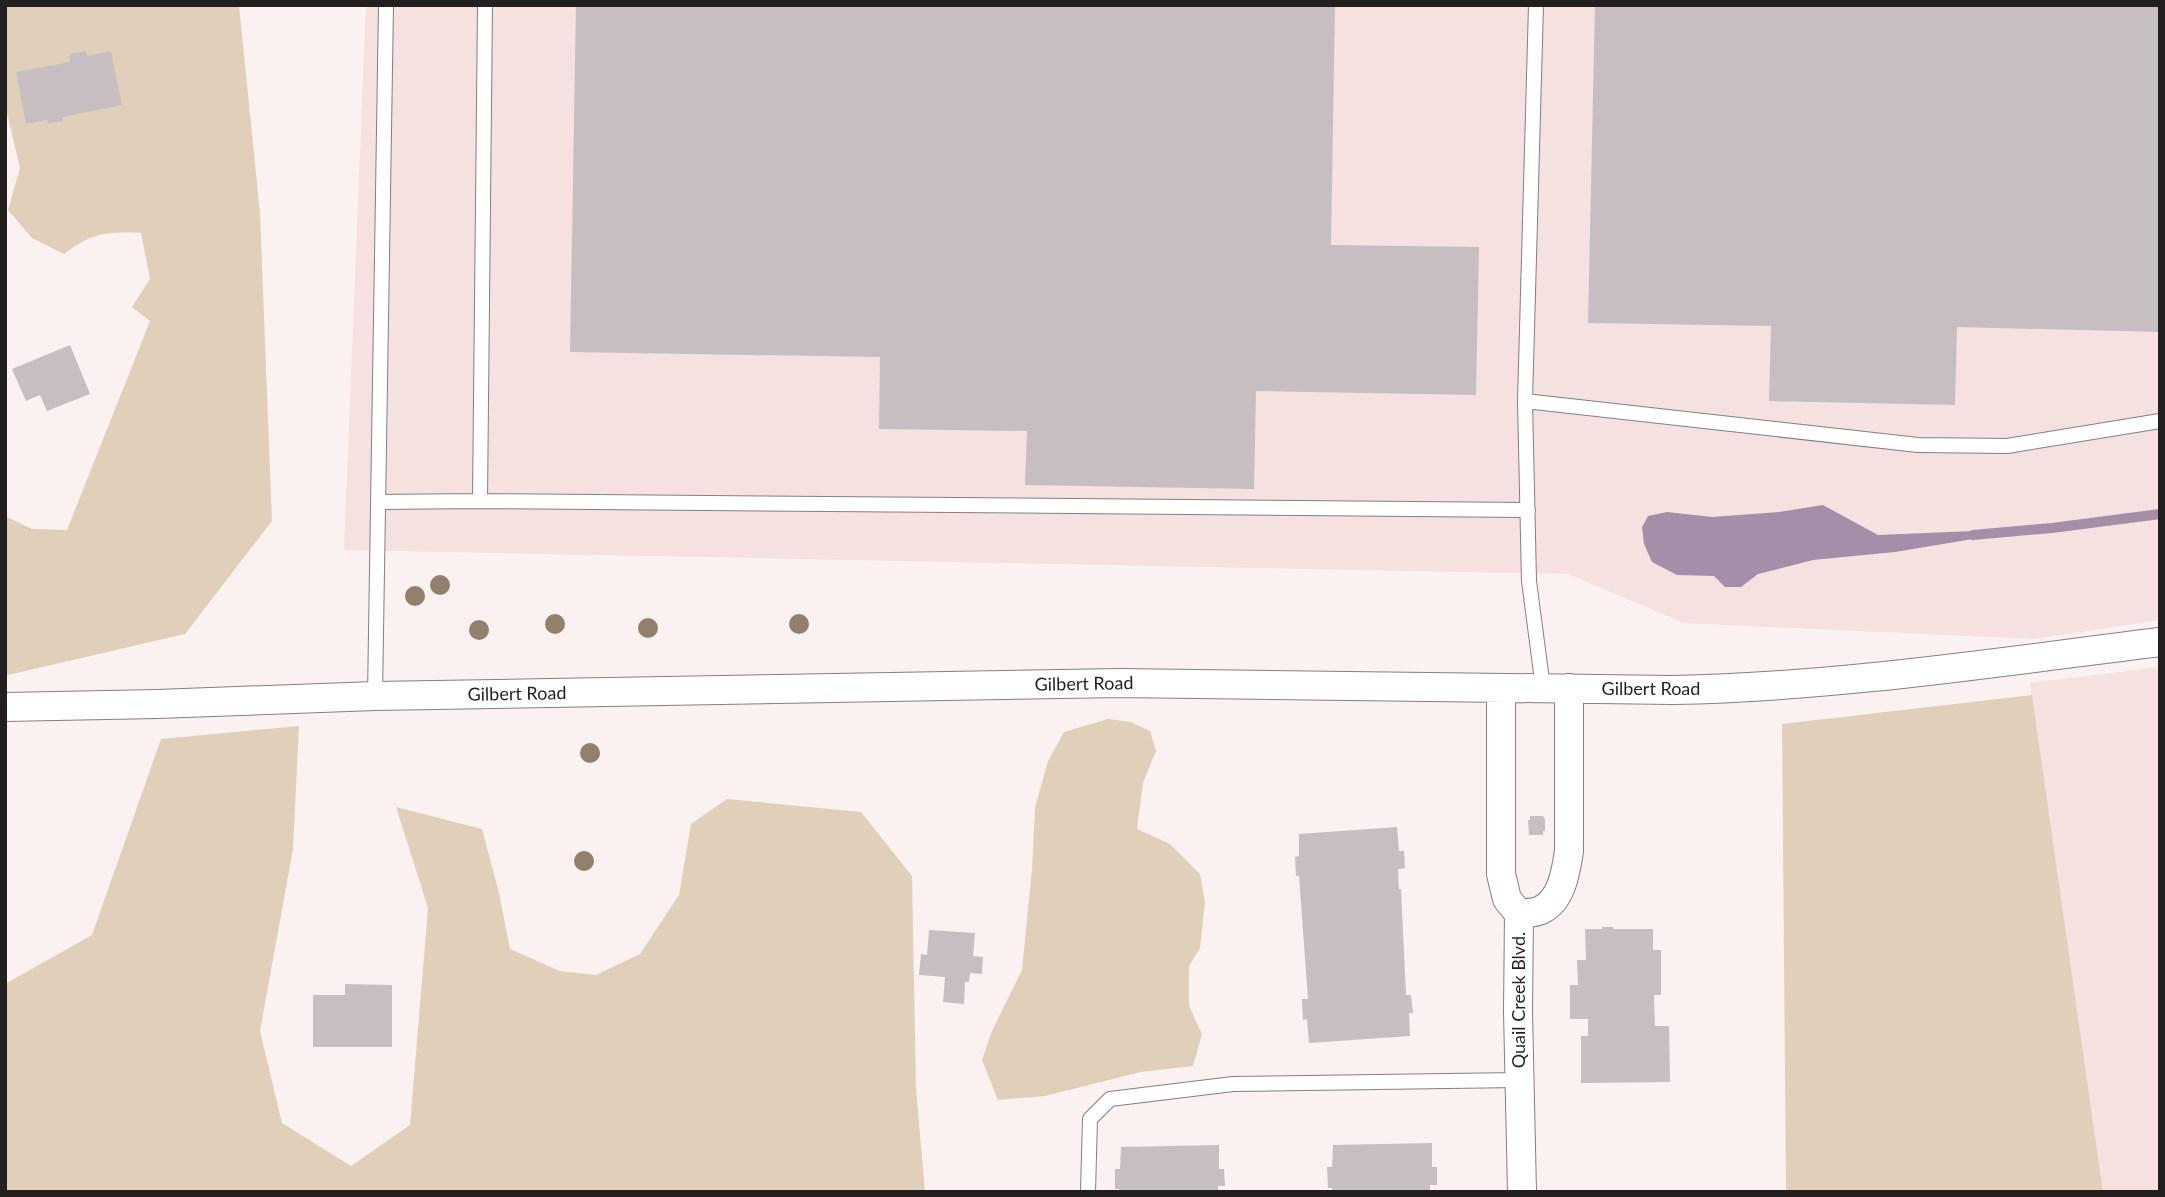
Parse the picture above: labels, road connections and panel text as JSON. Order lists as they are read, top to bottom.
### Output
{
  "streets": {
    "street": ["Gilbert Road", "Quail Creek Blvd."]
  },
  "crossings": [
    ["Gilbert Road", "Quail Creek Blvd."]
  ]
}
